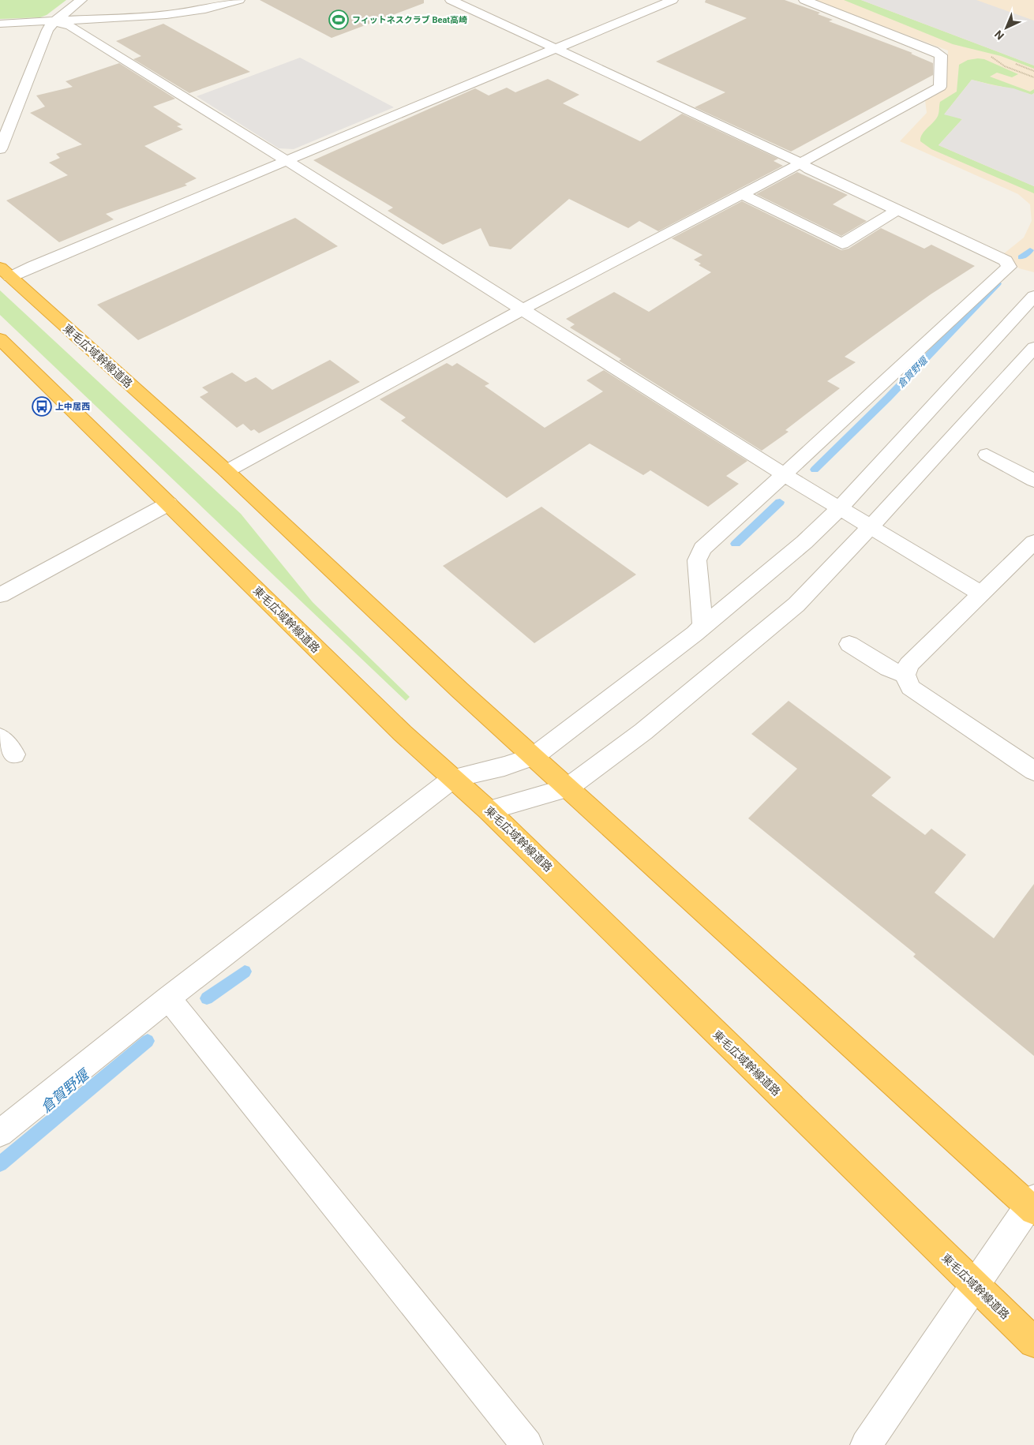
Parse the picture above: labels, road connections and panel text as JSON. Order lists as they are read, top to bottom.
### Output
{
  "streets": {
    "highway": ["東毛広域幹線道路"]
  },
  "water": ["倉賀野堰"],
  "places": {
    "sports": ["フィットネスクラブ Beat高崎"],
    "bus stop": ["上中居西"]
  },
  "north": "bottom left"
}
